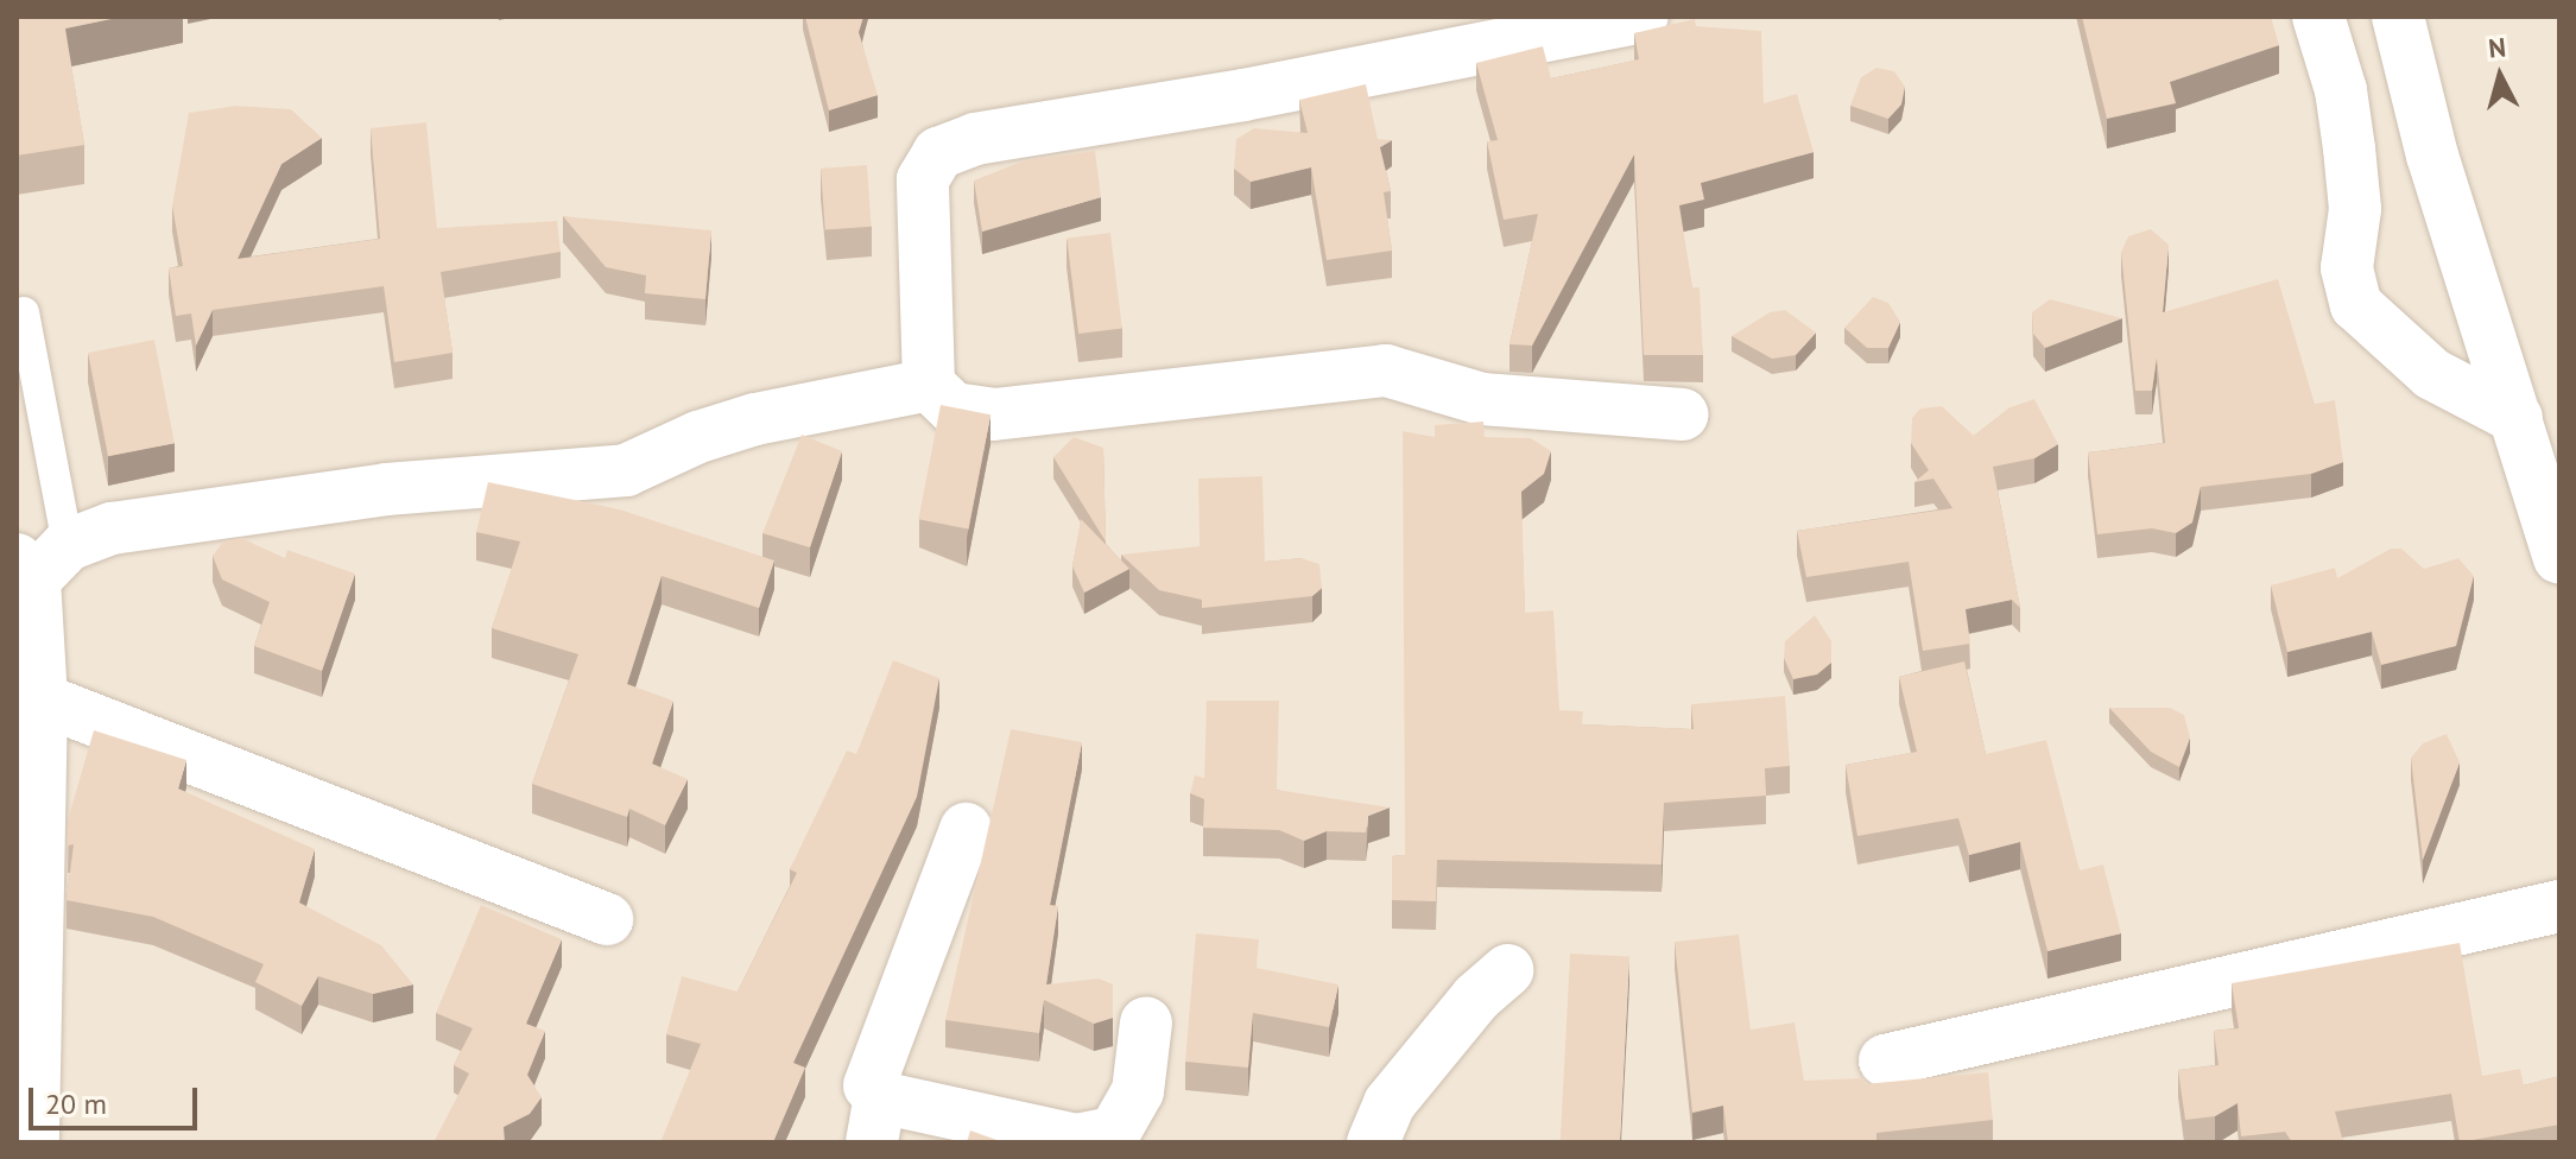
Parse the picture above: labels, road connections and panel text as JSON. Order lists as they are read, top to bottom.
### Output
{
  "scale_bar": "20 m",
  "north": "top"
}
